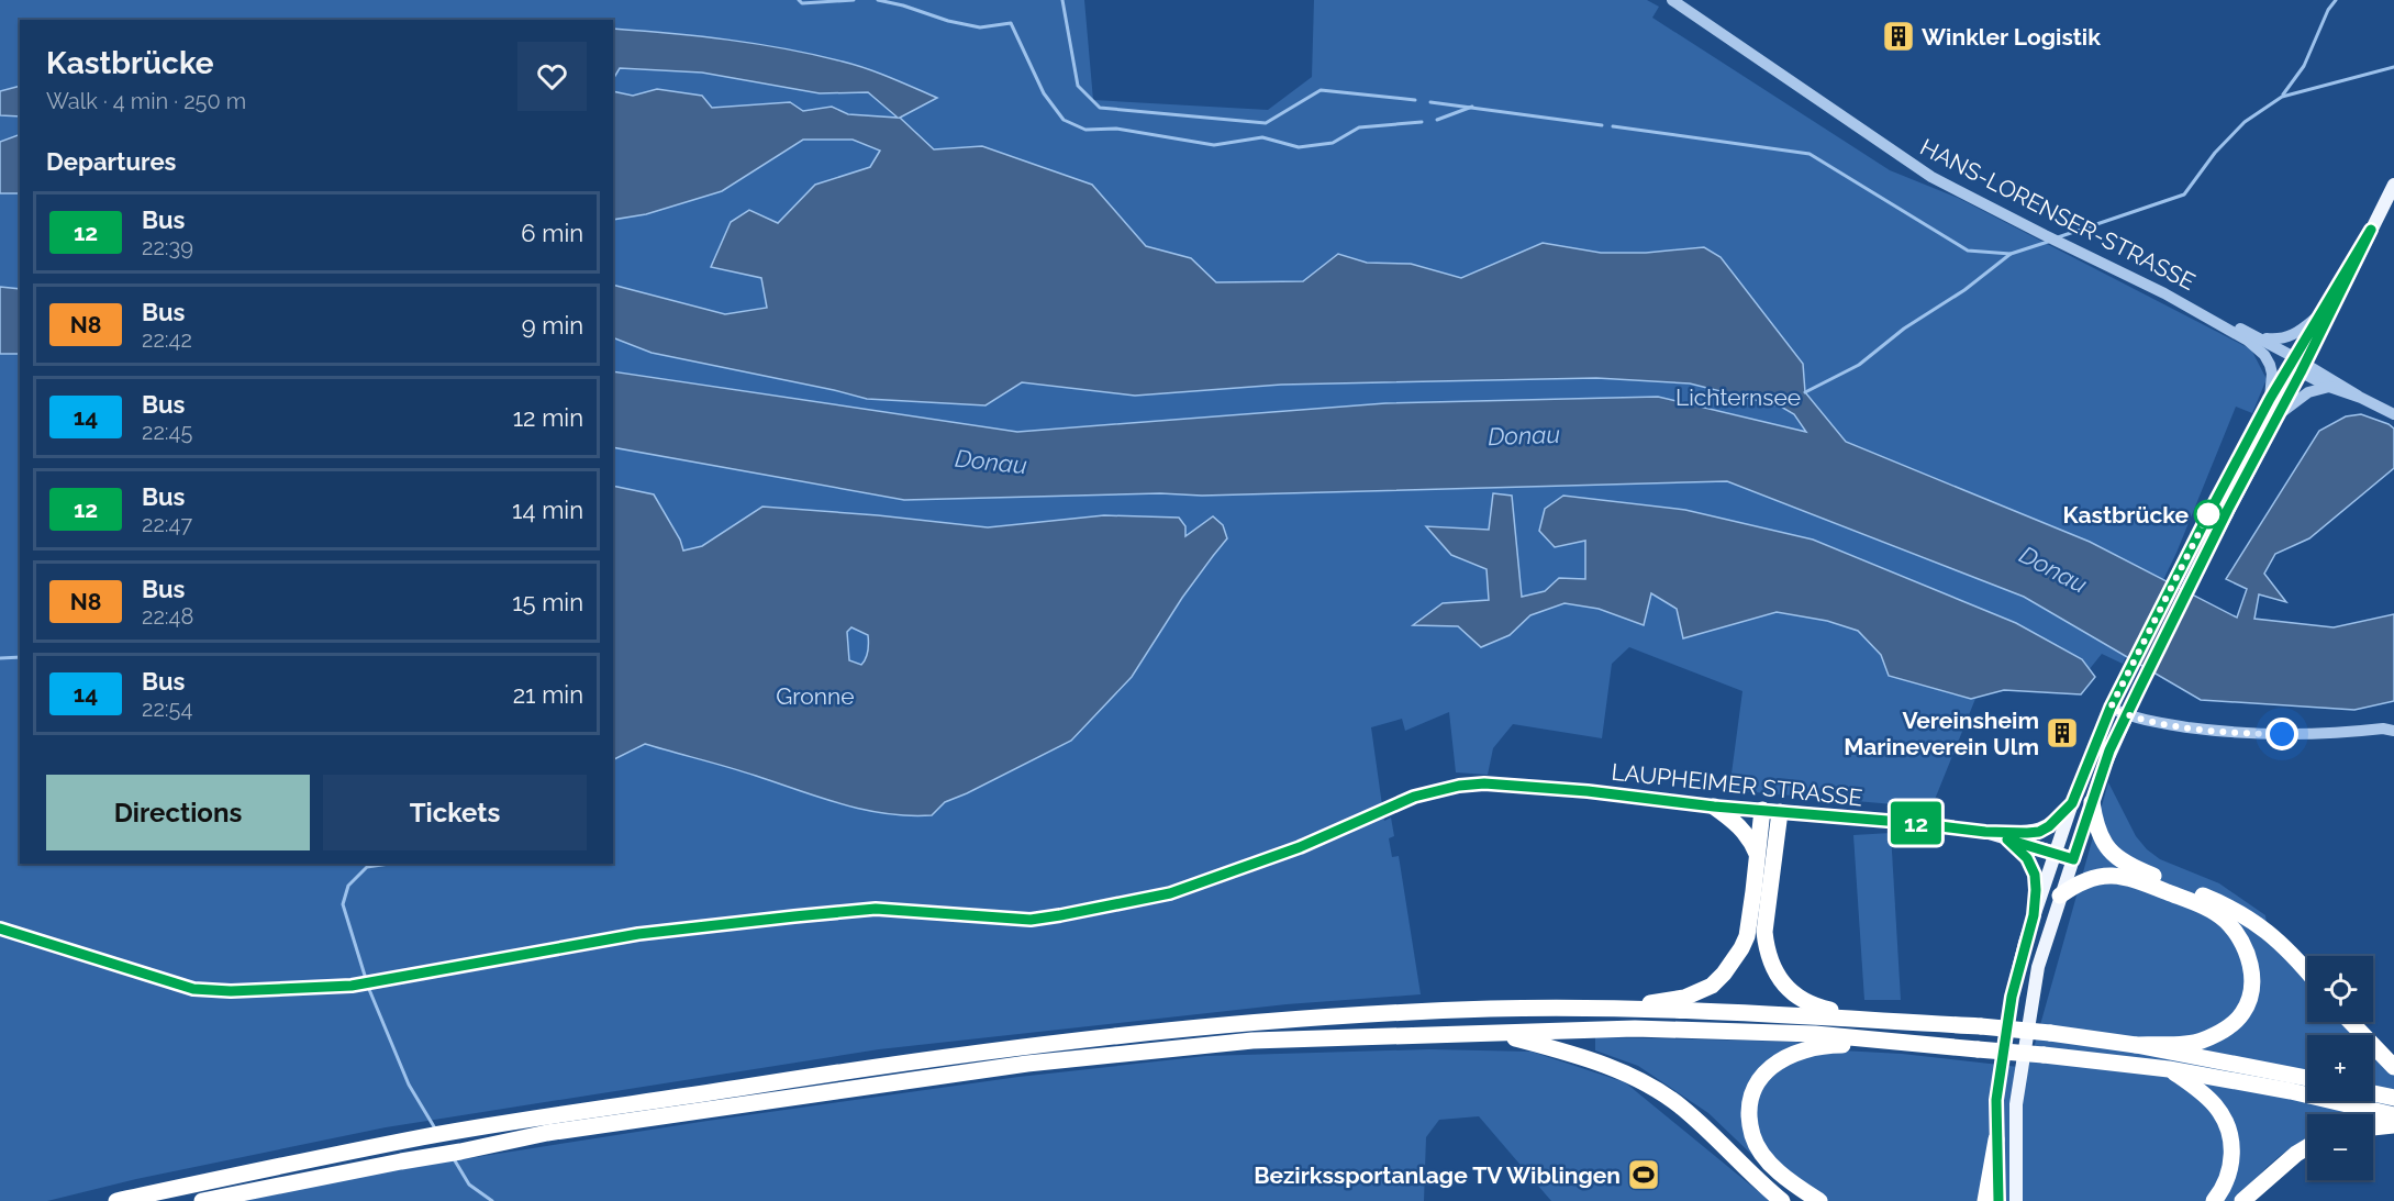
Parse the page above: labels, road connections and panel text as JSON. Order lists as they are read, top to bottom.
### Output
{
  "streets": {
    "main road": ["LAUPHEIMER STRASSE"],
    "street": ["HANS-LORENSER-STRASSE"]
  },
  "water": ["Donau"],
  "parks": ["Lichternsee", "Gronne"],
  "places": {
    "building": ["Winkler Logistik", "Vereinsheim Marineverein Ulm"],
    "other": ["Kastbrücke"],
    "sports": ["Bezirkssportanlage TV Wiblingen"]
  },
  "lines": ["bus line 12"],
  "page": {
    "on_map": "12",
    "heading": [
      ["Kastbrücke", "Walk · 4 min · 250 m"],
      "Departures"
    ],
    "list": [
      {
        "mark": "12",
        "name": "Bus",
        "note": "22:39",
        "value": "6 min"
      },
      {
        "mark": "N8",
        "name": "Bus",
        "note": "22:42",
        "value": "9 min"
      },
      {
        "mark": "14",
        "name": "Bus",
        "note": "22:45",
        "value": "12 min"
      },
      {
        "mark": "12",
        "name": "Bus",
        "note": "22:47",
        "value": "14 min"
      },
      {
        "mark": "N8",
        "name": "Bus",
        "note": "22:48",
        "value": "15 min"
      },
      {
        "mark": "14",
        "name": "Bus",
        "note": "22:54",
        "value": "21 min"
      }
    ],
    "buttons": ["Directions", "Tickets"],
    "map_buttons": ["+", "−"]
  }
}
